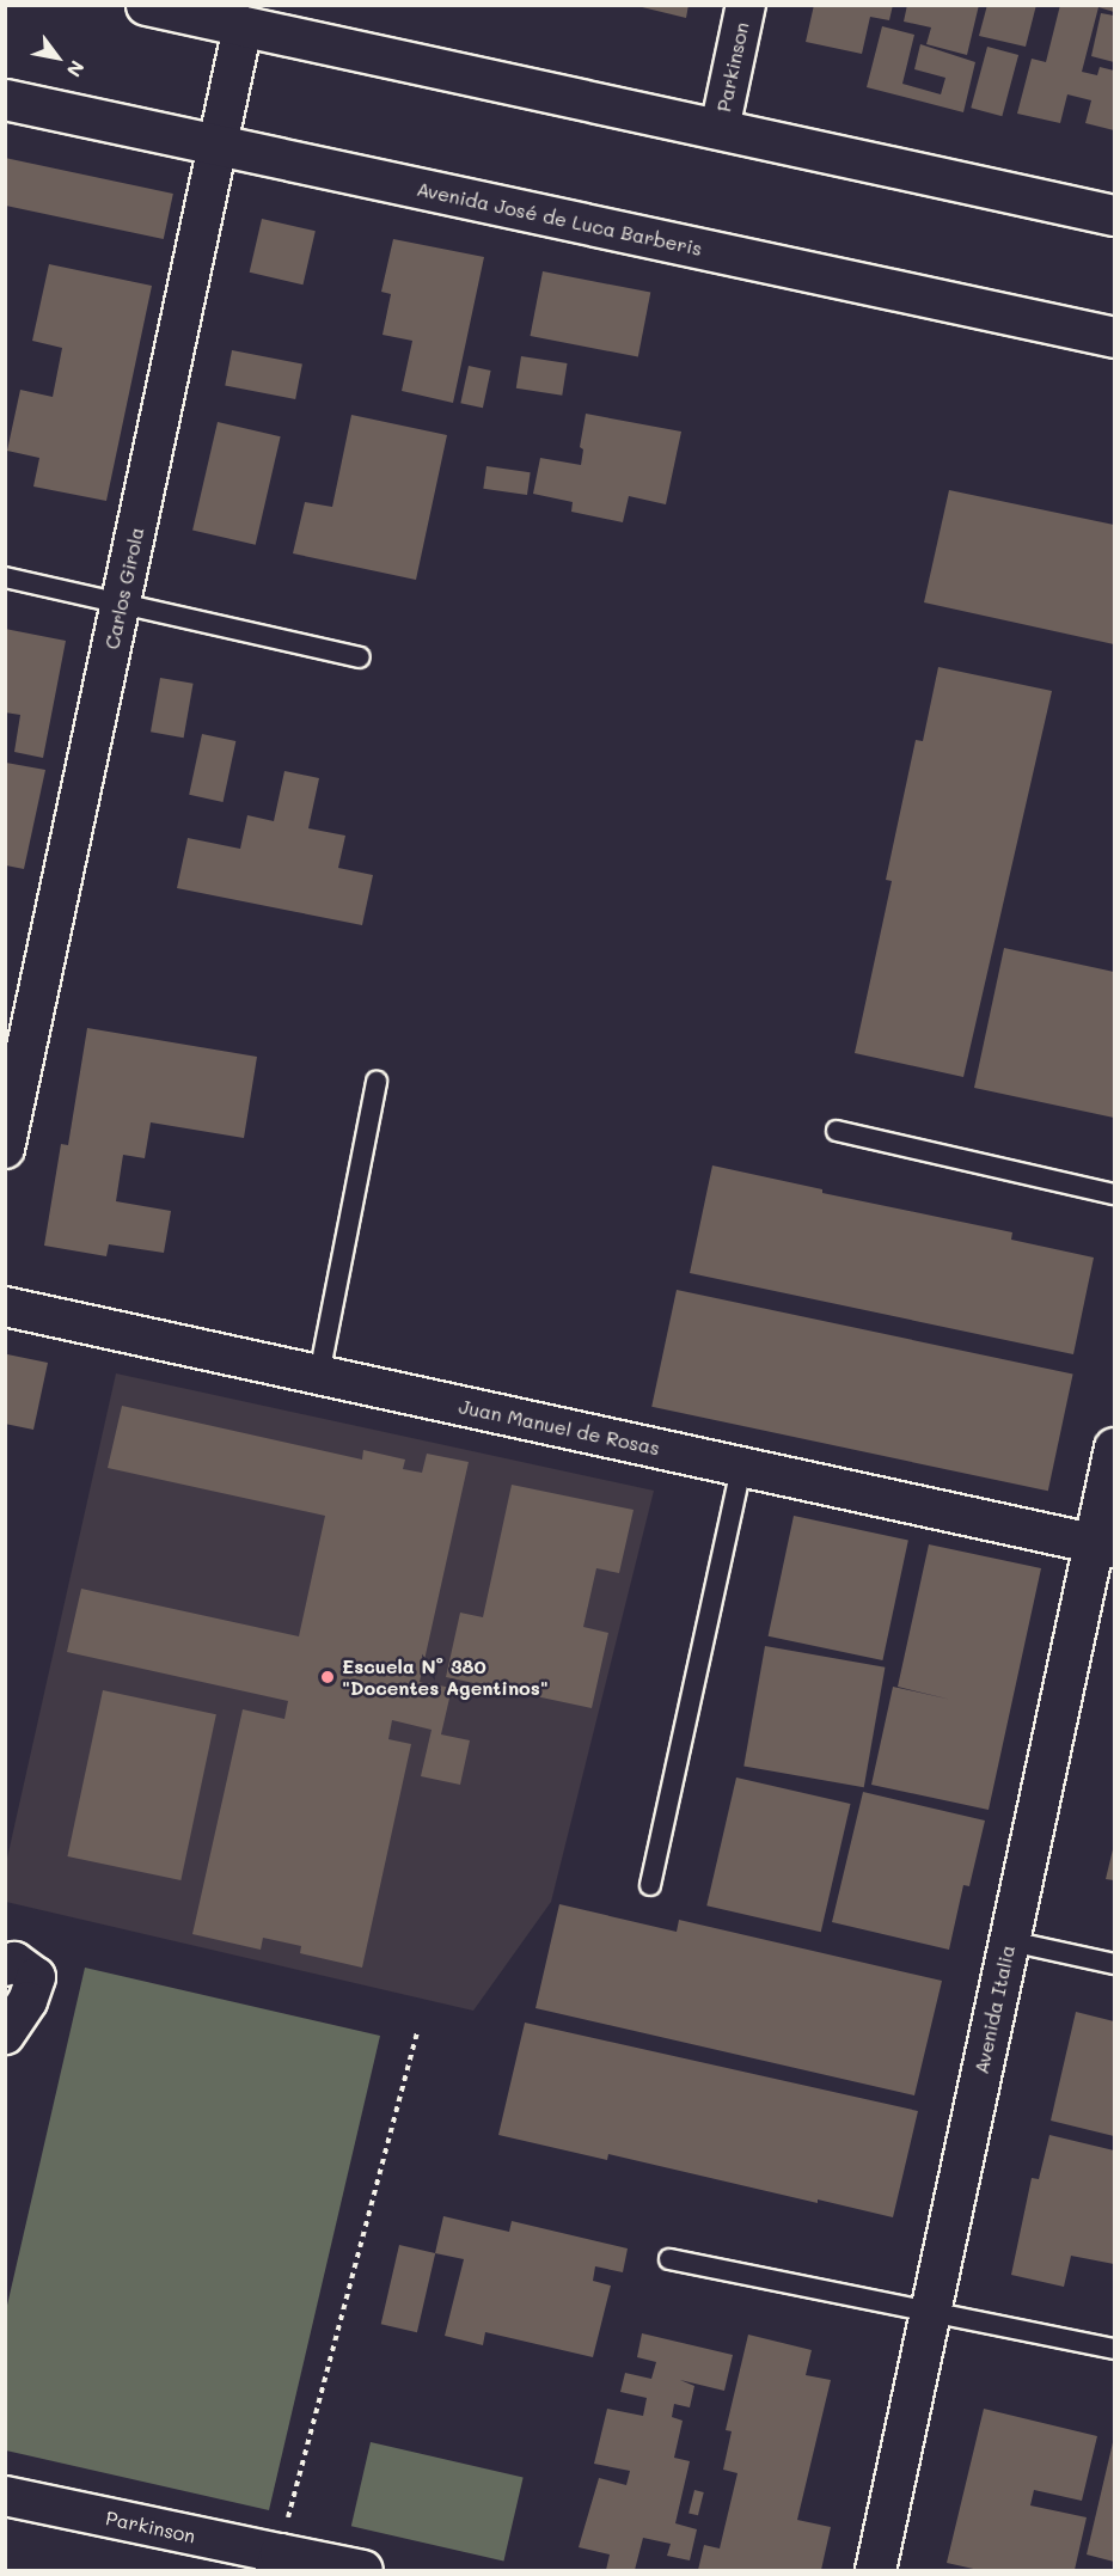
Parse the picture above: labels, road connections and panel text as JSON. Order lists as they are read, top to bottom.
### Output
{
  "streets": {
    "main road": ["Avenida José de Luca Barberis", "Avenida Italia"],
    "street": ["Parkinson", "Carlos Girola", "Juan Manuel de Rosas"]
  },
  "crossings": [
    ["Avenida José de Luca Barberis", "Carlos Girola"],
    ["Juan Manuel de Rosas", "Avenida Italia"]
  ],
  "places": ["Escuela N° 380 \"Docentes Agentinos\""],
  "north": "bottom right"
}
